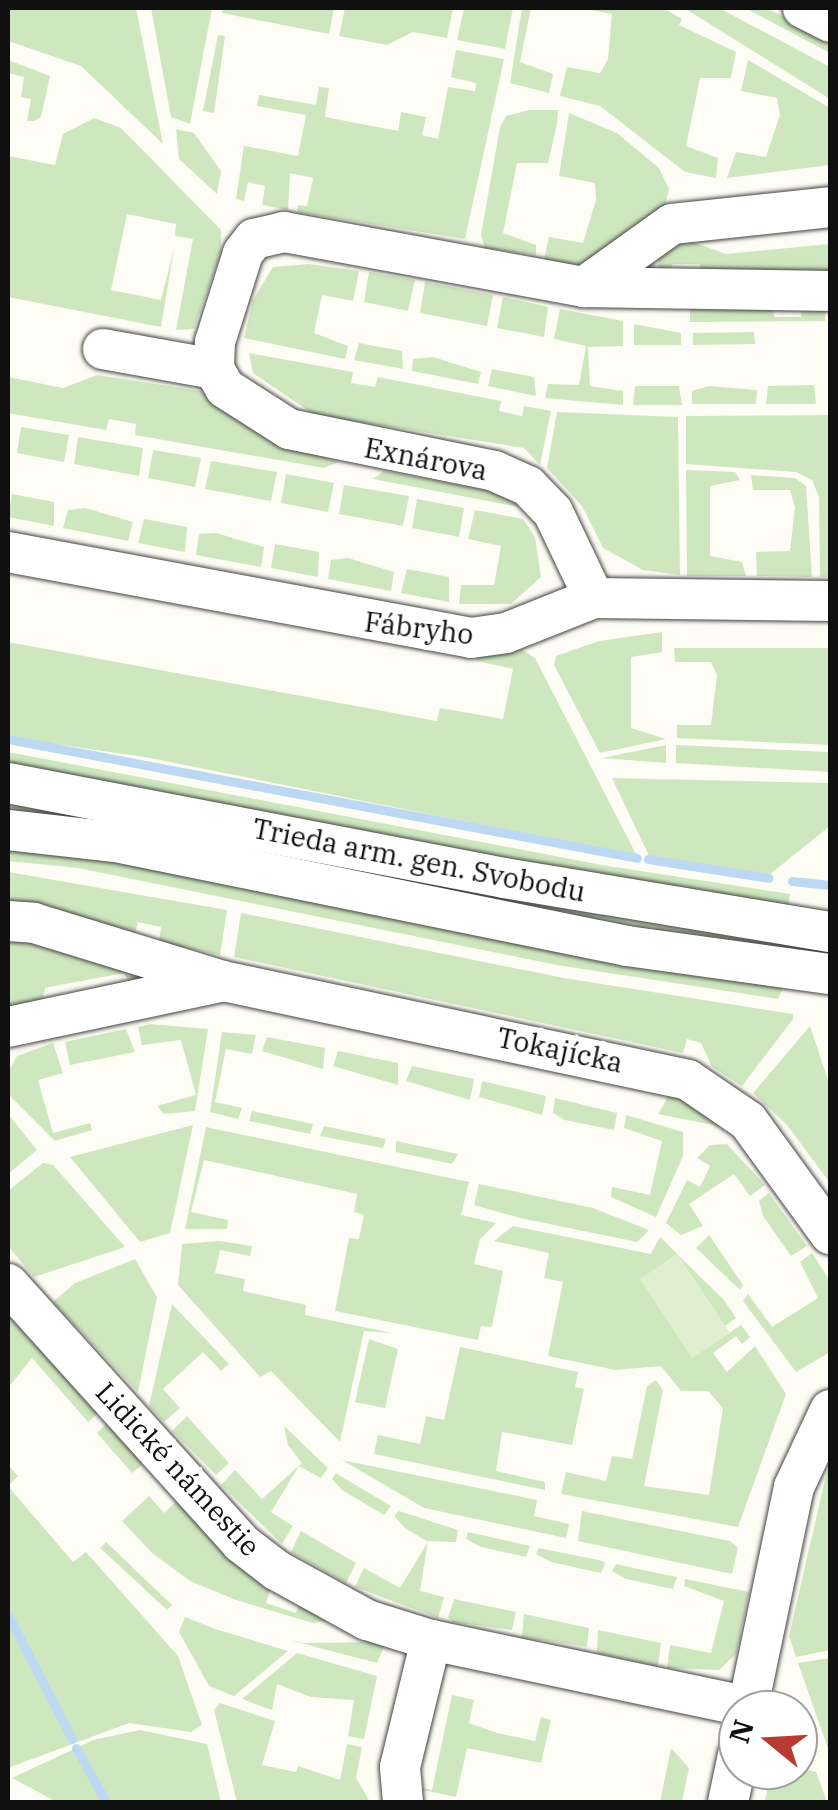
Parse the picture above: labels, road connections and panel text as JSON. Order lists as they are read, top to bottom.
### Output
{
  "streets": {
    "street": [
      "Exnárova",
      "Fábryho",
      "Trieda arm. gen. Svobodu",
      "Tokajícka",
      "Lidické námestie"
    ]
  },
  "crossings": [
    ["Exnárova", "Fábryho"]
  ],
  "north": "left"
}
